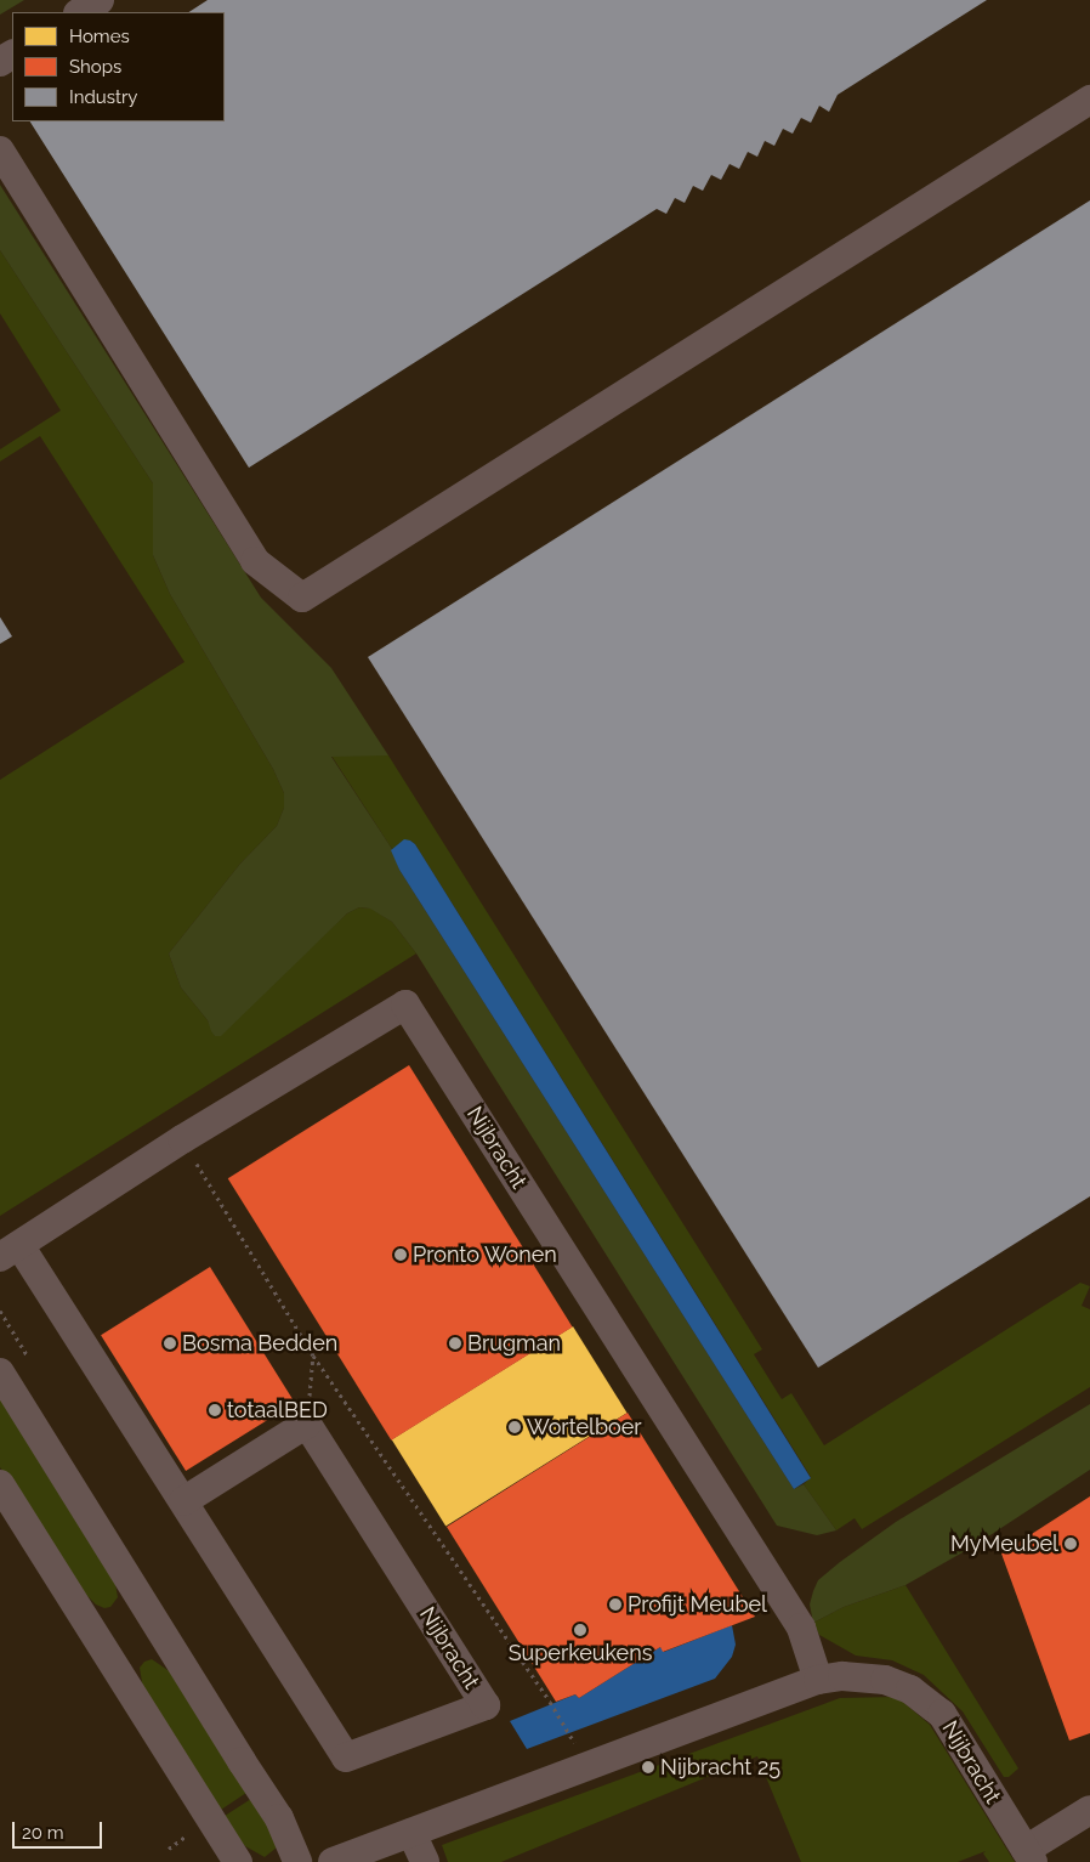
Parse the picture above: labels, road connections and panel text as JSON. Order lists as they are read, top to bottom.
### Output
{
  "streets": {
    "street": ["Nijbracht"]
  },
  "places": [
    "Pronto Wonen",
    "Bosma Bedden",
    "Brugman",
    "totaalBED",
    "Wortelboer",
    "MyMeubel",
    "Profijt Meubel",
    "Superkeukens",
    "Nijbracht 25"
  ],
  "legend": ["Homes", "Shops", "Industry"],
  "scale_bar": "20 m"
}
